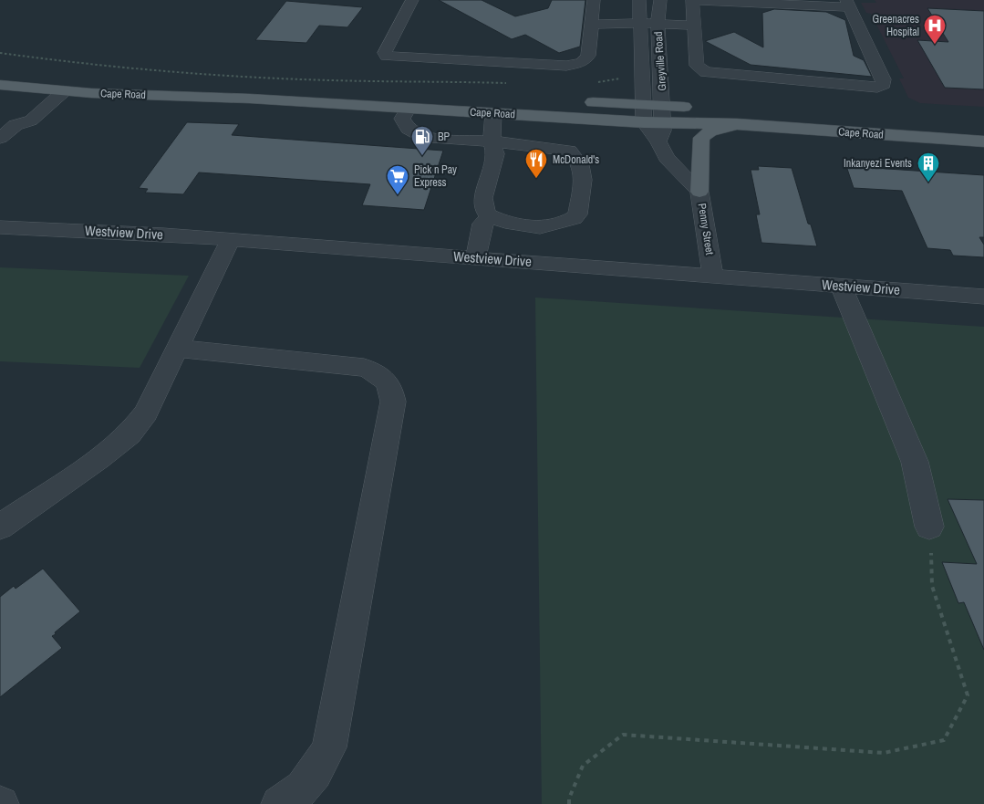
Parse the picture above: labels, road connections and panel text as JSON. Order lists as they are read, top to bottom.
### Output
{
  "streets": {
    "main road": ["Cape Road"],
    "street": ["Greyville Road", "Penny Street", "Westview Drive"]
  },
  "crossings": [
    ["Greyville Road", "Cape Road"],
    ["Greyville Road", "Penny Street"],
    ["Cape Road", "Penny Street"],
    ["Penny Street", "Westview Drive"]
  ],
  "places": {
    "hospital": ["Greenacres Hospital"],
    "fuel station": ["BP"],
    "restaurant": ["McDonald's"],
    "building": ["Inkanyezi Events"],
    "supermarket": ["Pick n Pay Express"]
  }
}
